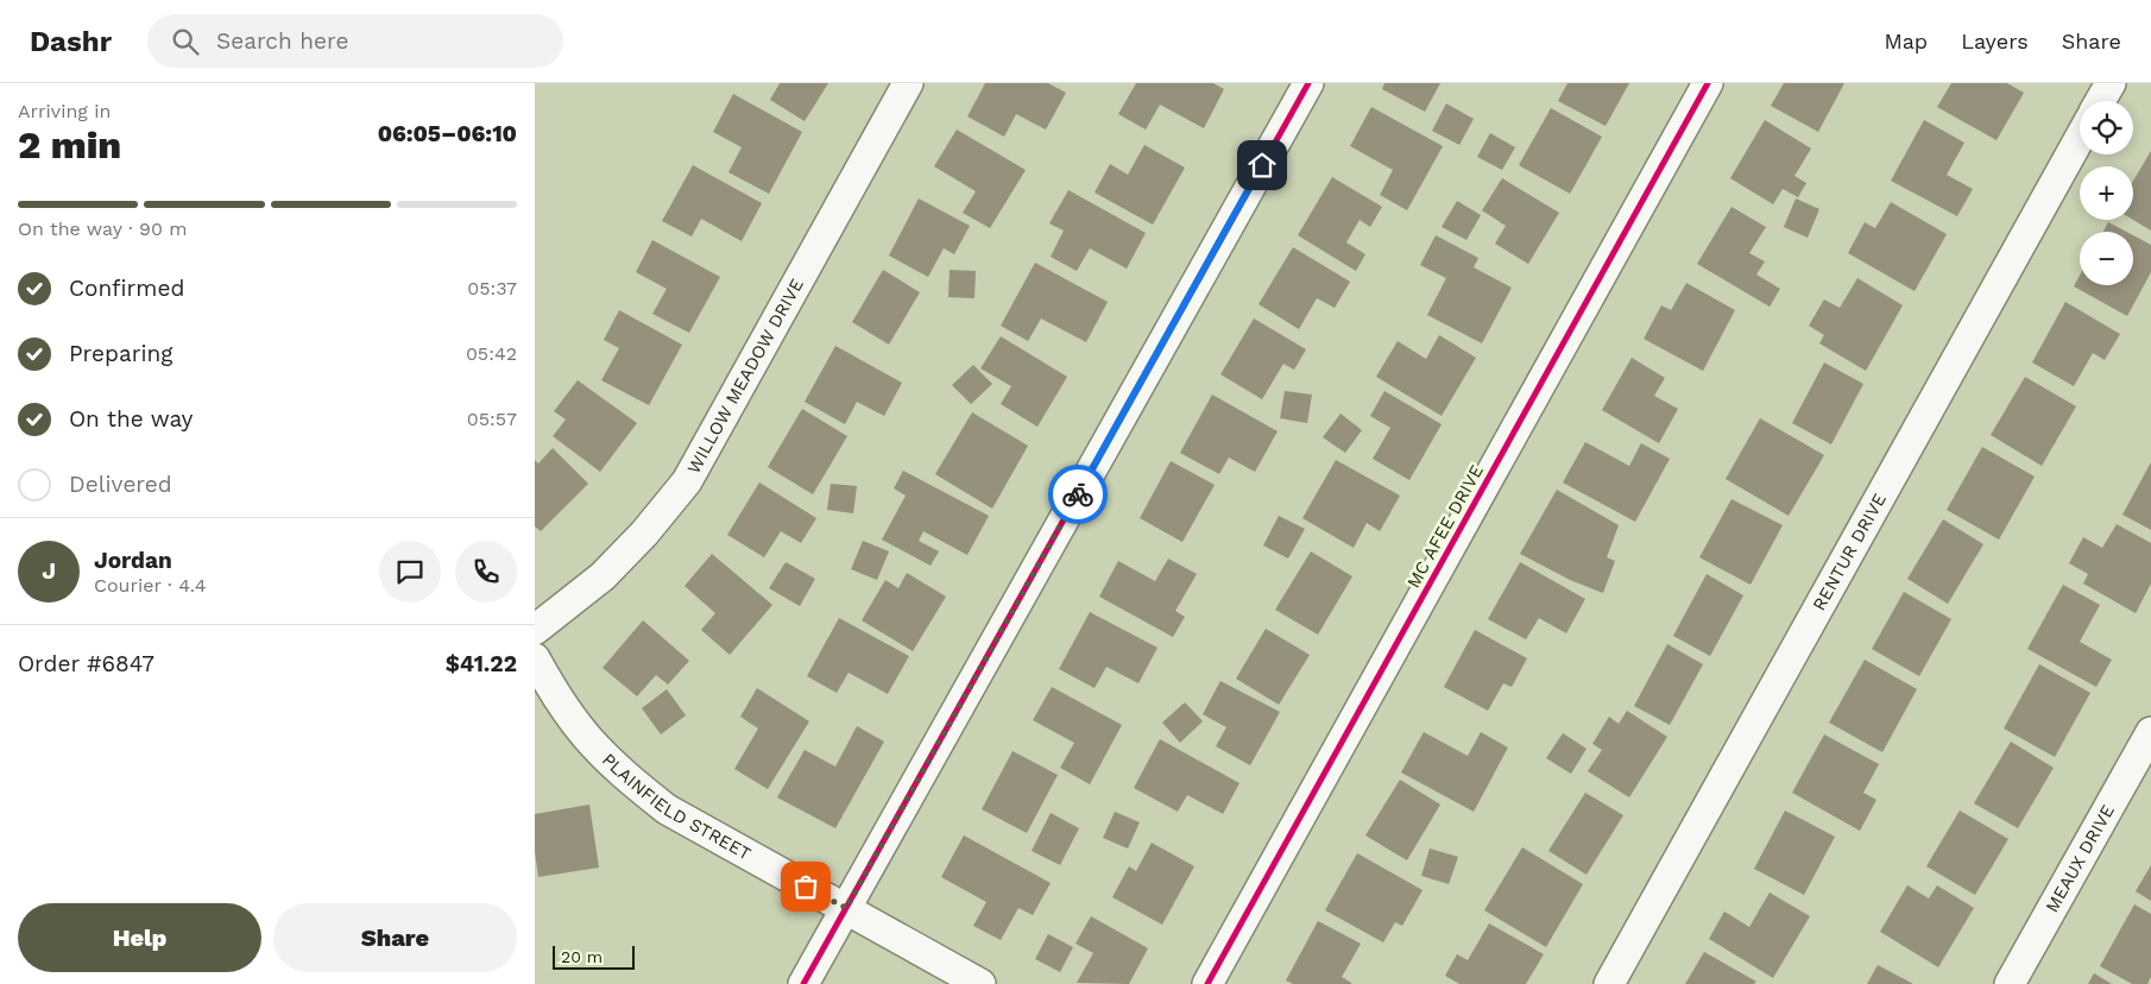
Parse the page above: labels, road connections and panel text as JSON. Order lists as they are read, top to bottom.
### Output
{
  "streets": {
    "street": [
      "WILLOW MEADOW DRIVE",
      "MC AFEE DRIVE",
      "RENTUR DRIVE",
      "PLAINFIELD STREET",
      "MEAUX DRIVE"
    ]
  },
  "scale_bar": "20 m",
  "page": {
    "header": "Dashr",
    "search": "Search here",
    "nav": ["Map", "Layers", "Share"],
    "heading": ["2 min", "Arriving in", "06:05–06:10"],
    "panel": [
      "Jordan",
      "Courier · 4.4",
      "Order #6847",
      "$41.22"
    ],
    "map_buttons": ["+", "−"],
    "bar": "On the way · 90 m",
    "list": [
      ["Confirmed", "05:37"],
      ["Preparing", "05:42"],
      ["On the way", "05:57"],
      "Delivered"
    ],
    "round": "J",
    "buttons": ["Help", "Share"],
    "scale": "20 m"
  }
}
